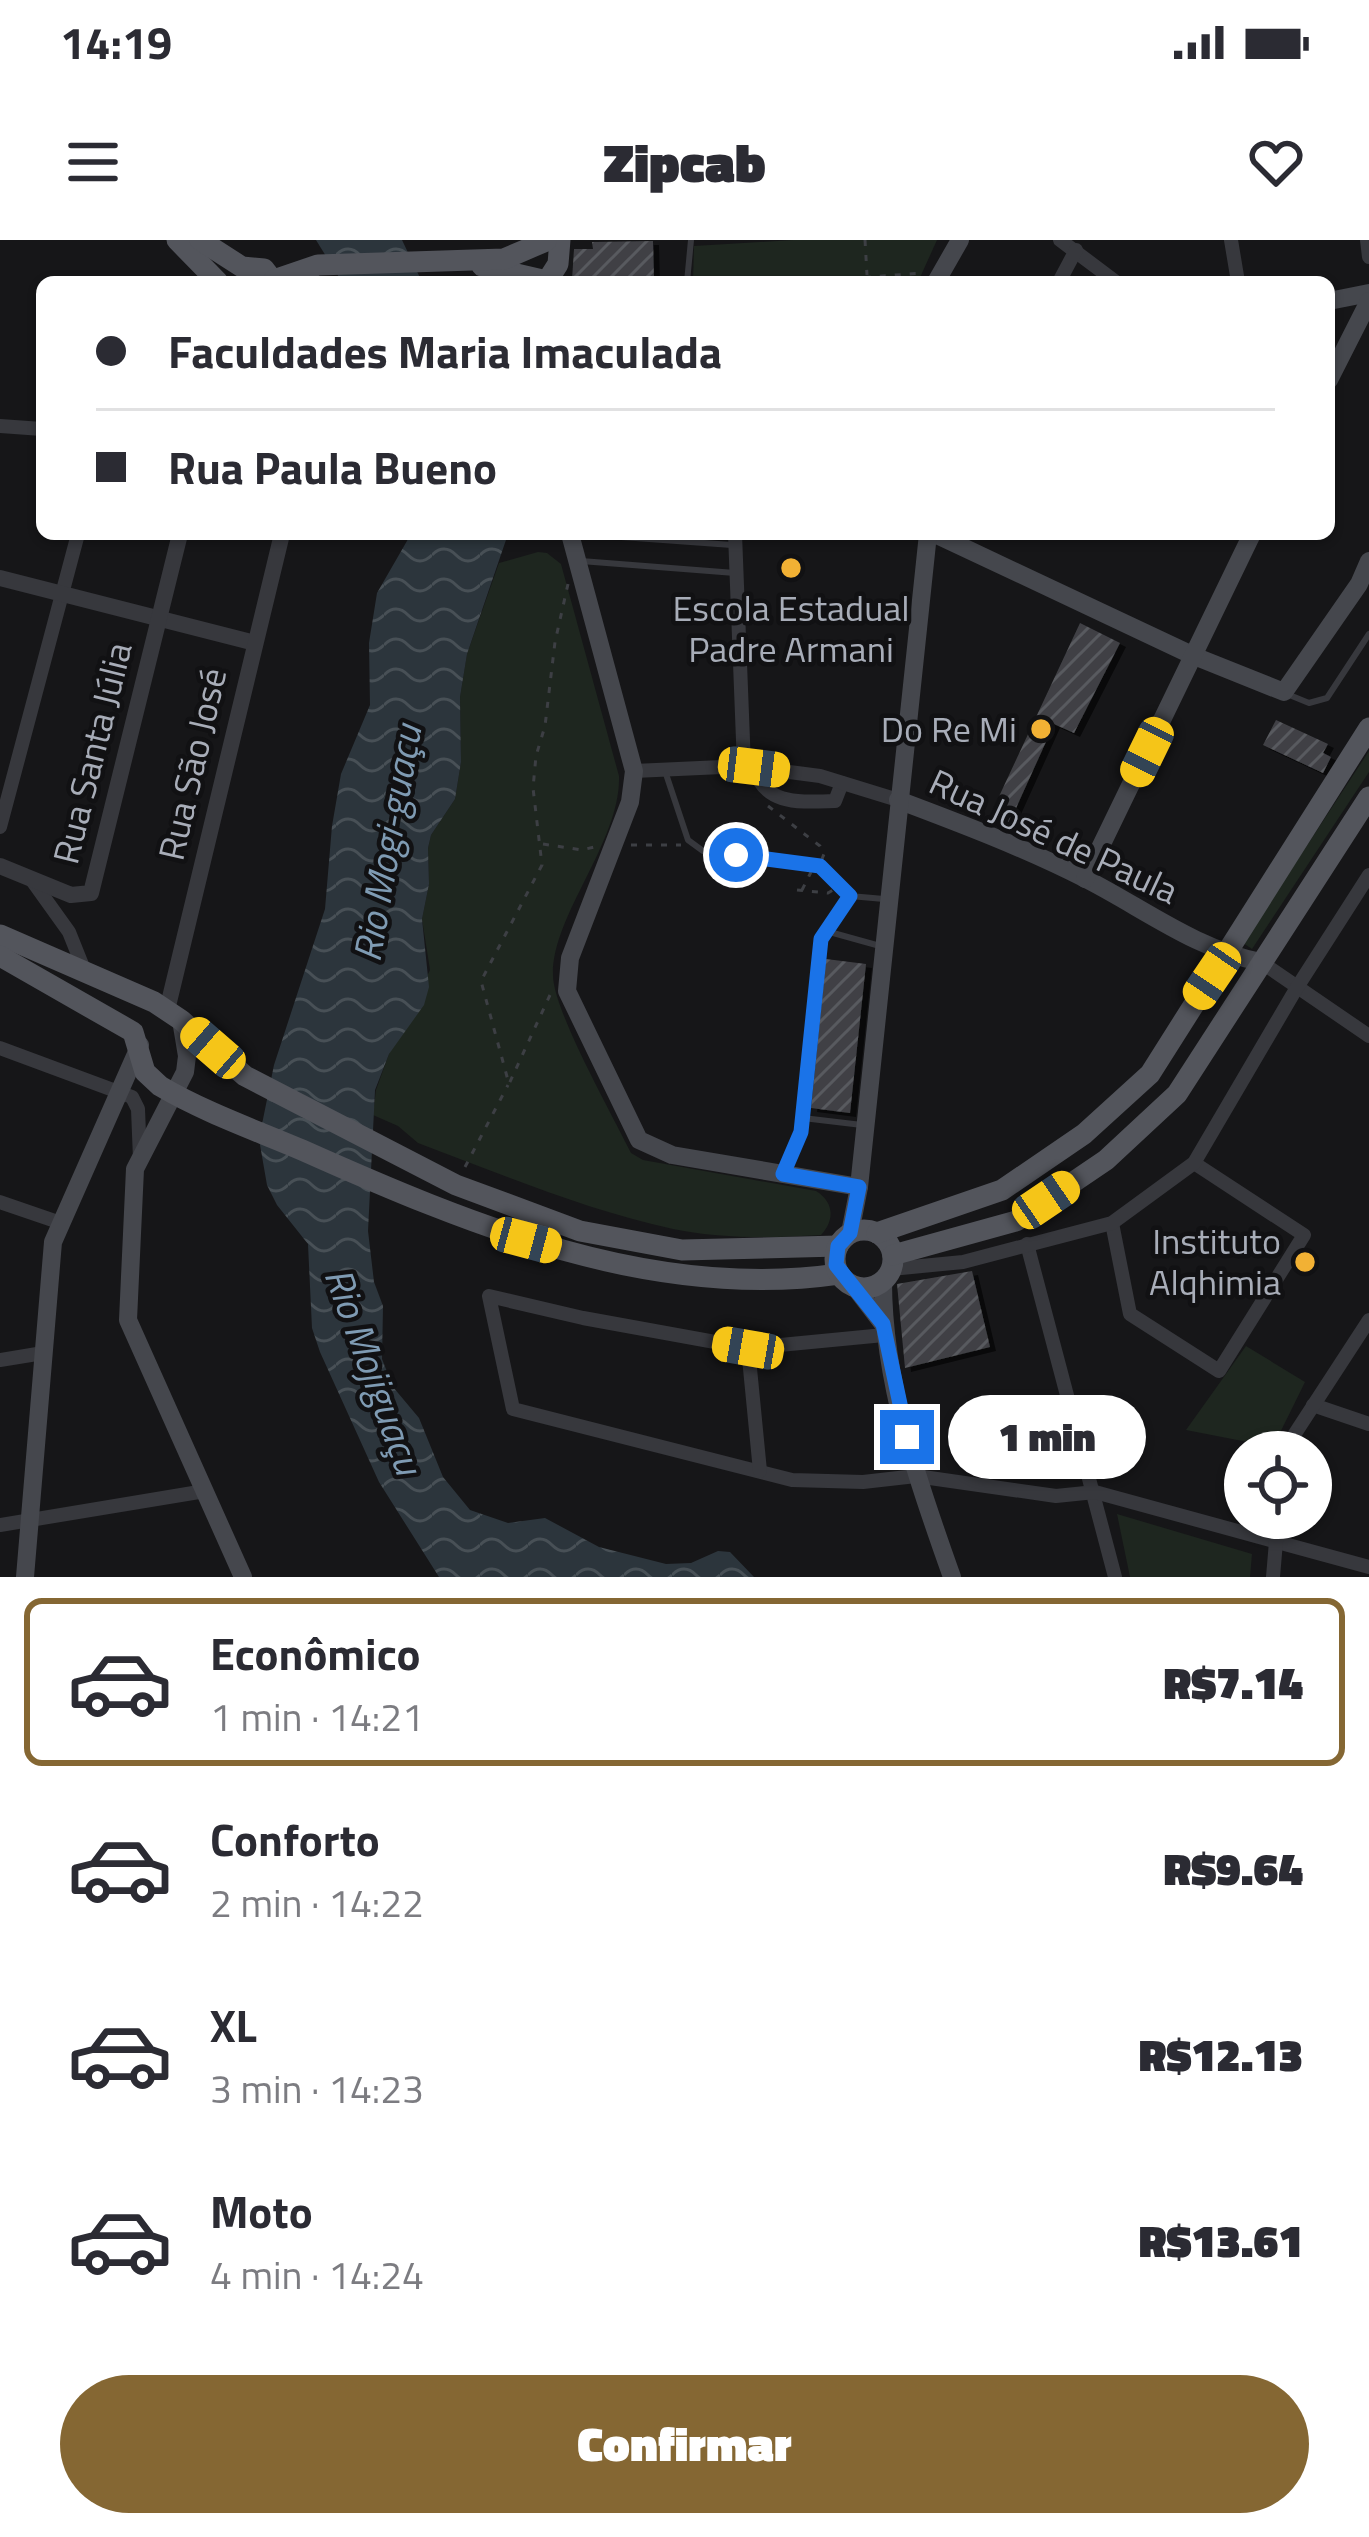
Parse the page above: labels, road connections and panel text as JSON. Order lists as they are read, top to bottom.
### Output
{
  "streets": {
    "main road": ["Rua José de Paula"],
    "street": ["Rua Santa Júlia", "Rua São José"]
  },
  "water": ["Rio Mogi-guaçu", "Rio Mojiguaçu"],
  "places": ["Escola Estadual Padre Armani", "Do Re Mi", "Instituto Alqhimia"],
  "page": {
    "status": "14:19",
    "header": "Zipcab",
    "banner": ["Faculdades Maria Imaculada", "Rua Paula Bueno"],
    "bubble": "1 min",
    "list": [
      {
        "name": "Econômico",
        "note": "1 min · 14:21",
        "value": "R$7.14"
      },
      {
        "name": "Conforto",
        "note": "2 min · 14:22",
        "value": "R$9.64"
      },
      {
        "name": "XL",
        "note": "3 min · 14:23",
        "value": "R$12.13"
      },
      {
        "name": "Moto",
        "note": "4 min · 14:24",
        "value": "R$13.61"
      }
    ],
    "buttons": "Confirmar"
  }
}
